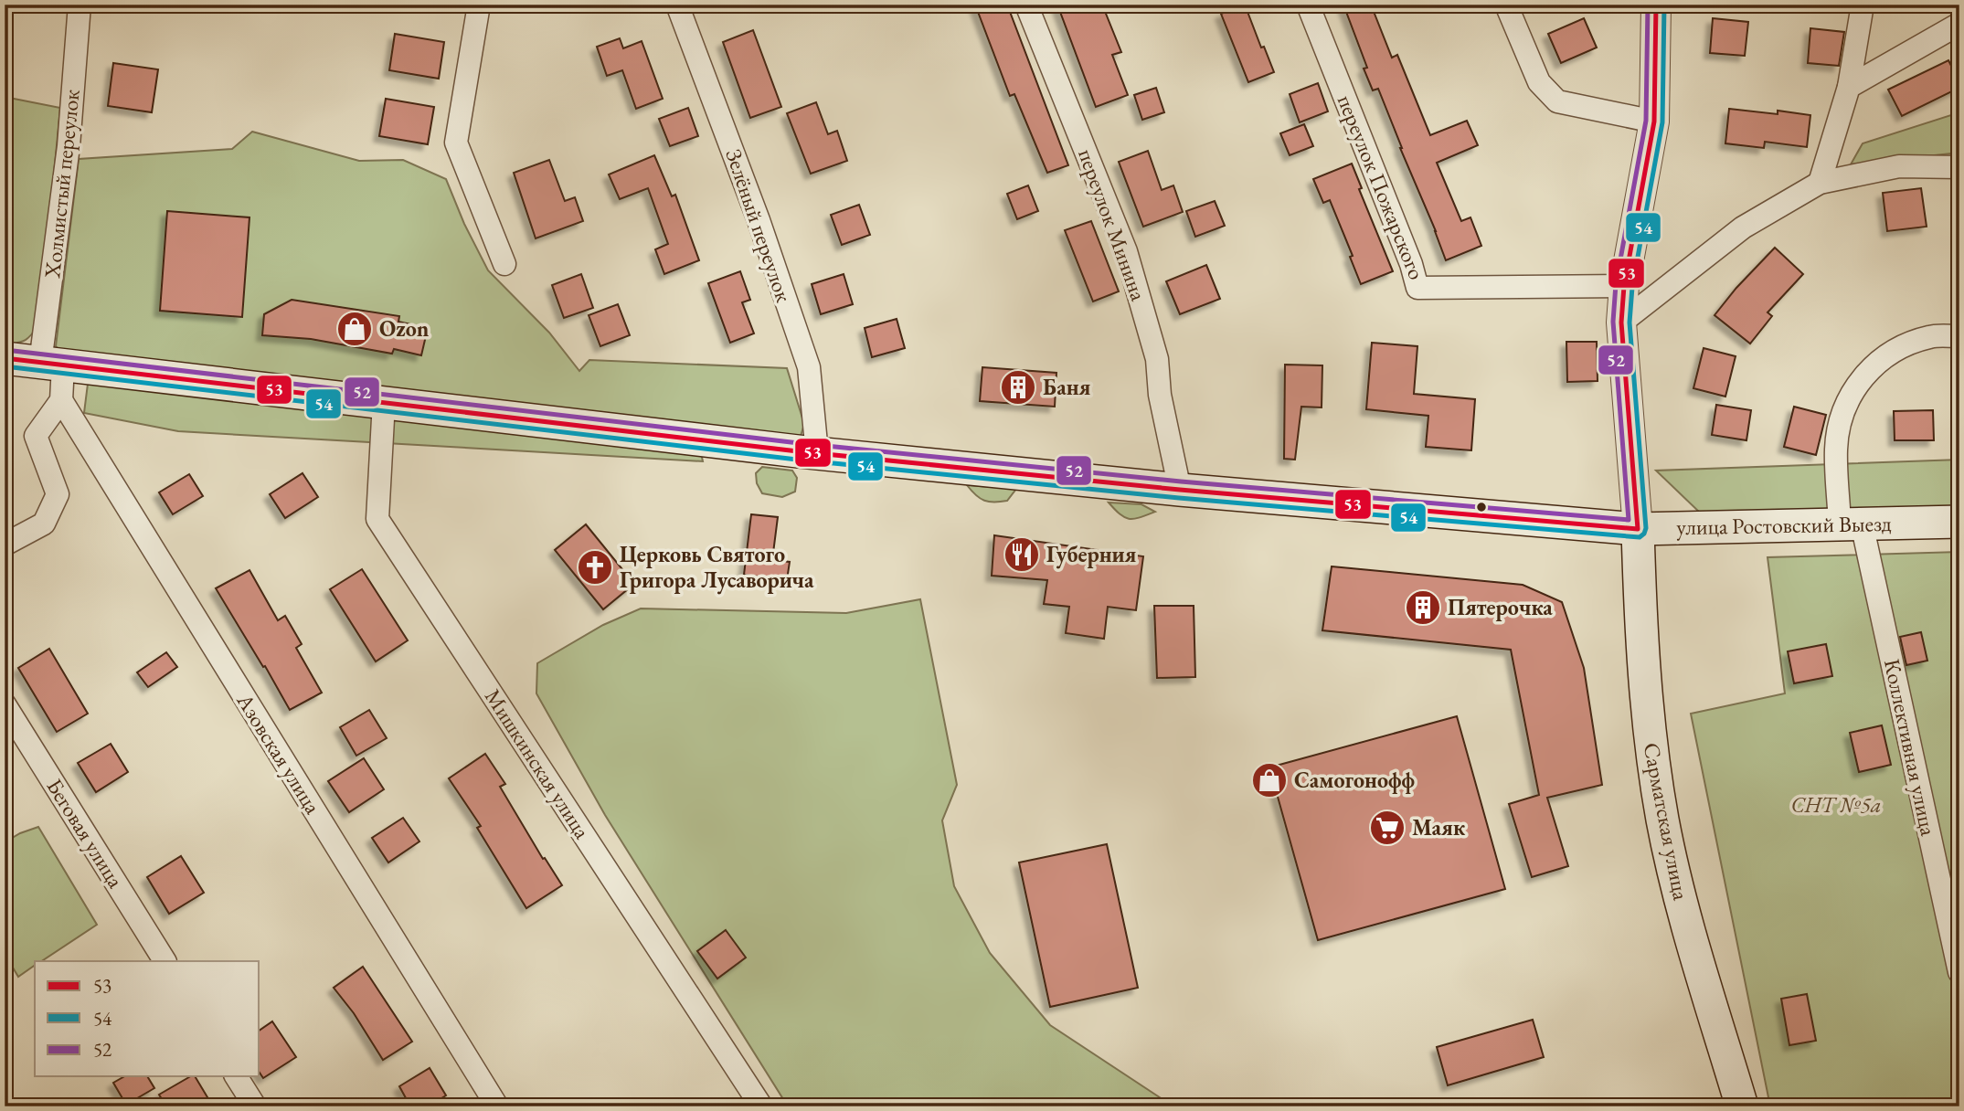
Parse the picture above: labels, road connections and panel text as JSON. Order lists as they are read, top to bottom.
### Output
{
  "streets": {
    "main road": ["улица Ростовский Выезд", "Сарматская улица"],
    "street": [
      "Холмистый переулок",
      "переулок Пожарского",
      "переулок Минина",
      "Зелёный переулок",
      "Коллективная улица",
      "Азовская улица",
      "Мишкинская улица",
      "Беговая улица"
    ]
  },
  "crossings": [
    ["Холмистый переулок", "улица Ростовский Выезд"],
    ["Холмистый переулок", "Азовская улица"],
    ["переулок Минина", "улица Ростовский Выезд"],
    ["Зелёный переулок", "улица Ростовский Выезд"],
    ["улица Ростовский Выезд", "Коллективная улица"],
    ["улица Ростовский Выезд", "Мишкинская улица"],
    ["улица Ростовский Выезд", "Сарматская улица"]
  ],
  "parks": ["СНТ №5а"],
  "places": {
    "shop": ["Ozon", "Самогонофф"],
    "building": ["Баня", "Пятерочка"],
    "restaurant": ["Губерния"],
    "church": ["Церковь Святого Григора Лусаворича"],
    "supermarket": ["Маяк"]
  },
  "lines": ["transit line 53", "transit line 54", "transit line 52"],
  "legend": ["53", "54", "52"]
}
